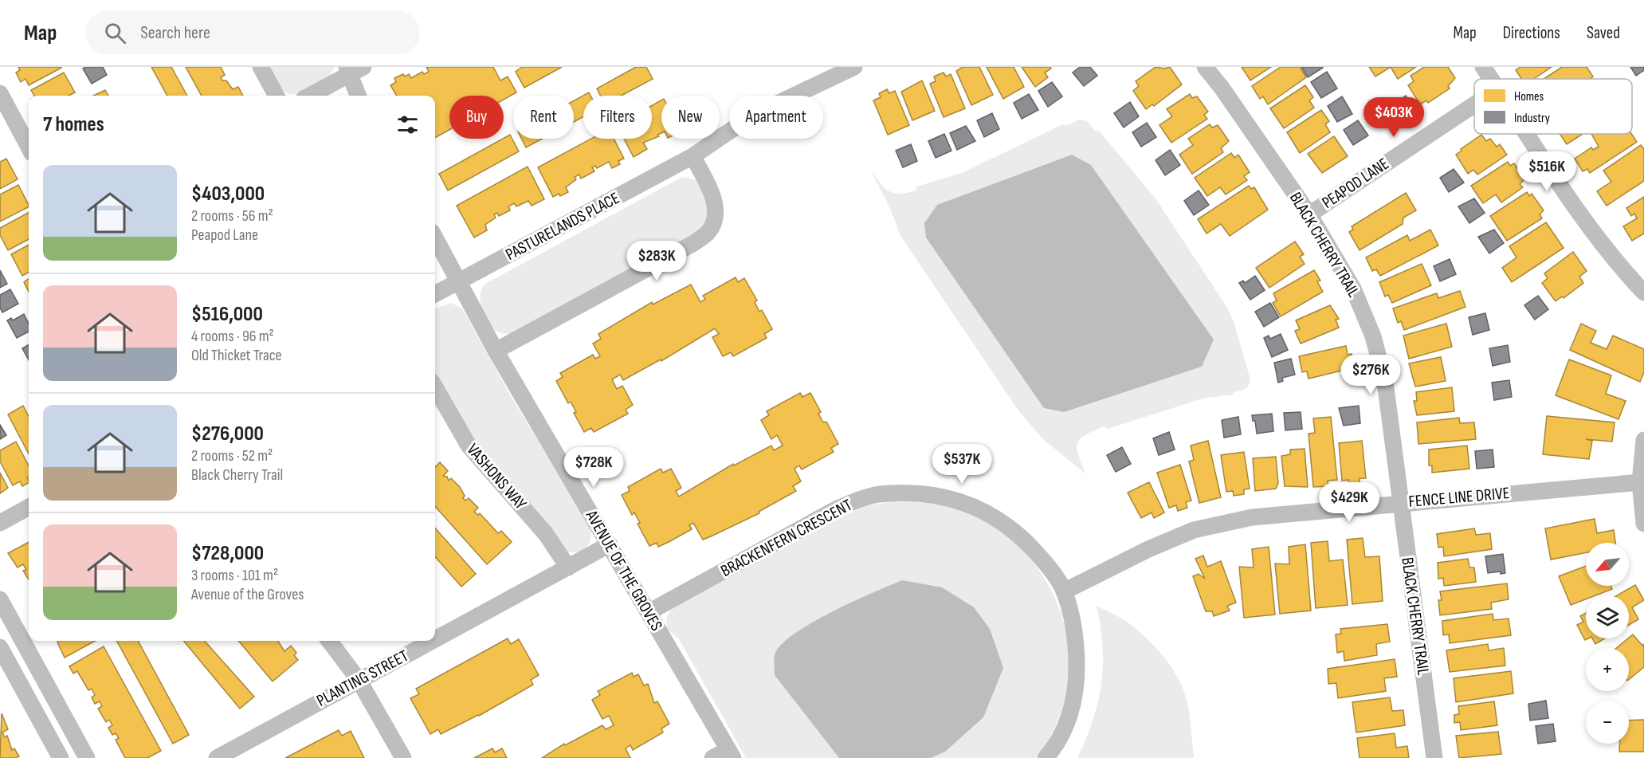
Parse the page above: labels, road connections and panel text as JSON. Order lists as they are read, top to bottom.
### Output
{
  "streets": {
    "street": [
      "PEAPOD LANE",
      "PASTURELANDS PLACE",
      "BLACK CHERRY TRAIL",
      "VASHONS WAY",
      "FENCE LINE DRIVE",
      "BRACKENFERN CRESCENT",
      "AVENUE OF THE GROVES",
      "PLANTING STREET"
    ]
  },
  "crossings": [
    ["PEAPOD LANE", "BLACK CHERRY TRAIL"],
    ["PASTURELANDS PLACE", "AVENUE OF THE GROVES"],
    ["BLACK CHERRY TRAIL", "FENCE LINE DRIVE"],
    ["VASHONS WAY", "PLANTING STREET"],
    ["FENCE LINE DRIVE", "BRACKENFERN CRESCENT"],
    ["BRACKENFERN CRESCENT", "AVENUE OF THE GROVES"],
    ["AVENUE OF THE GROVES", "PLANTING STREET"]
  ],
  "legend": ["Homes", "Industry"],
  "north": "bottom left",
  "page": {
    "header": "Map",
    "search": "Search here",
    "nav": ["Map", "Directions", "Saved"],
    "chip": [
      "Buy",
      "Rent",
      "Filters",
      "New",
      "Apartment"
    ],
    "heading": "7 homes",
    "price": [
      "$403K",
      "$516K",
      "$283K",
      "$276K",
      "$537K",
      "$728K",
      "$429K"
    ],
    "list": [
      {
        "name": "$403,000",
        "note": "2 rooms · 56 m² · Peapod Lane"
      },
      {
        "name": "$516,000",
        "note": "4 rooms · 96 m² · Old Thicket Trace"
      },
      {
        "name": "$276,000",
        "note": "2 rooms · 52 m² · Black Cherry Trail"
      },
      {
        "name": "$728,000",
        "note": "3 rooms · 101 m² · Avenue of the Groves"
      }
    ],
    "map_buttons": ["+", "−"]
  }
}
